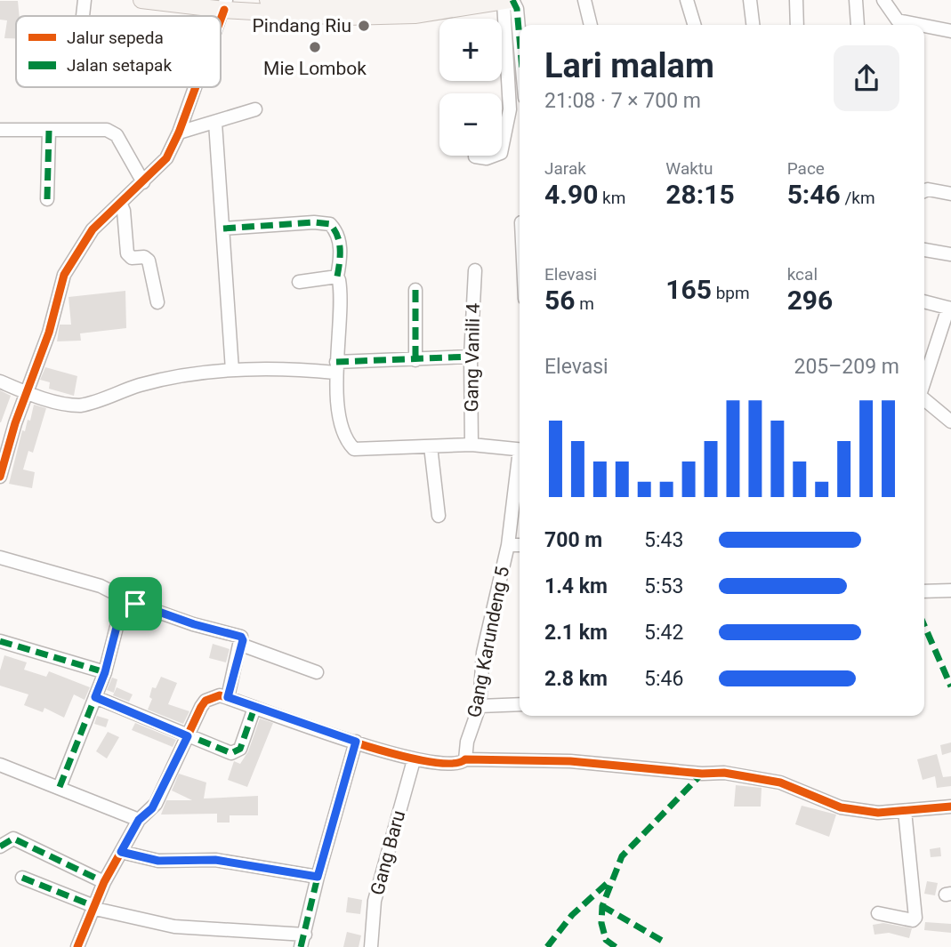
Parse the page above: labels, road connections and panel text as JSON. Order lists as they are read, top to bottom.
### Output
{
  "streets": {
    "street": ["Gang Vanili 4", "Gang Karundeng 5", "Gang Baru"]
  },
  "places": ["Pindang Riu", "Mie Lombok"],
  "legend": ["Jalur sepeda", "Jalan setapak"],
  "page": {
    "map_buttons": ["+", "−"],
    "heading": ["Lari malam", "21:08 · 7 × 700 m"],
    "stats": [
      ["Jarak", "4.90 km"],
      ["Waktu", "28:15"],
      ["Pace", "5:46 /km"],
      ["Elevasi", "56 m"],
      ["165 bpm"],
      ["kcal", "296"]
    ],
    "chart": ["Elevasi", "205–209 m"],
    "list": [
      {
        "name": "700 m",
        "note": "5:43"
      },
      {
        "name": "1.4 km",
        "note": "5:53"
      },
      {
        "name": "2.1 km",
        "note": "5:42"
      },
      {
        "name": "2.8 km",
        "note": "5:46"
      }
    ]
  }
}
